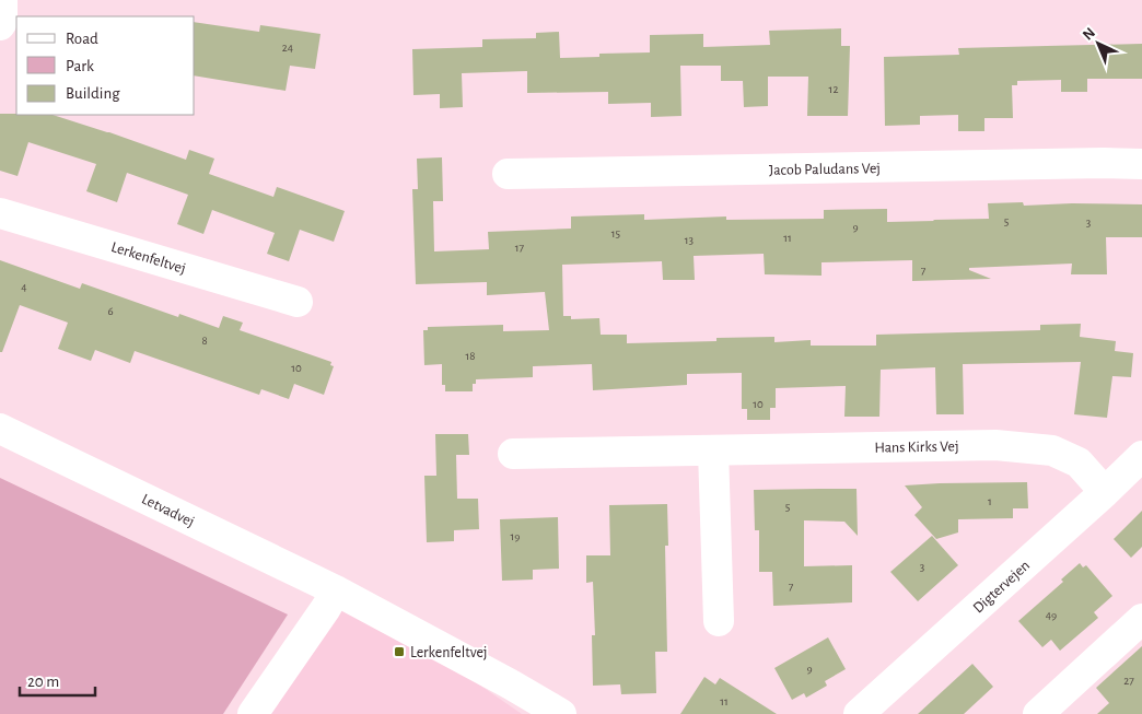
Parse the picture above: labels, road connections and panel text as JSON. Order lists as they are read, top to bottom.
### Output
{
  "streets": {
    "street": [
      "Jacob Paludans Vej",
      "Lerkenfeltvej",
      "Hans Kirks Vej",
      "Letvadvej",
      "Digtervejen"
    ]
  },
  "crossings": [
    ["Hans Kirks Vej", "Digtervejen"]
  ],
  "places": {
    "transit": ["Lerkenfeltvej"]
  },
  "house_numbers": [
    "24",
    "12",
    "5",
    "3",
    "9",
    "15",
    "11",
    "13",
    "17",
    "7",
    "4",
    "6",
    "8",
    "18",
    "10",
    "10",
    "1",
    "5",
    "19",
    "3",
    "7",
    "49",
    "9",
    "27",
    "11"
  ],
  "legend": ["Road", "Park", "Building"],
  "scale_bar": "20 m",
  "north": "top left"
}
